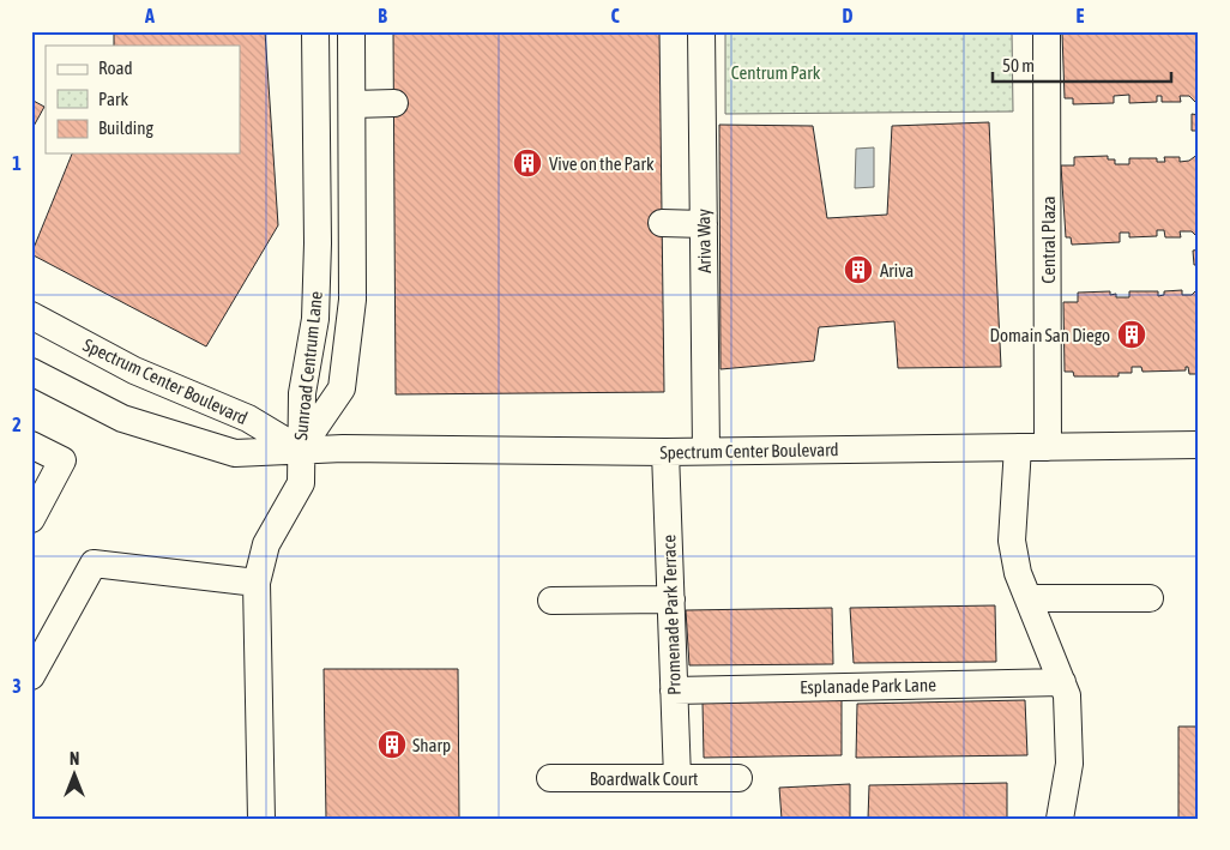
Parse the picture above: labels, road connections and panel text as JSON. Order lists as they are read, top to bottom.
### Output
{
  "streets": {
    "street": [
      "Central Plaza",
      "Ariva Way",
      "Sunroad Centrum Lane",
      "Spectrum Center Boulevard",
      "Promenade Park Terrace",
      "Esplanade Park Lane",
      "Boardwalk Court"
    ]
  },
  "crossings": [
    ["Central Plaza", "Spectrum Center Boulevard"],
    ["Ariva Way", "Spectrum Center Boulevard"],
    ["Sunroad Centrum Lane", "Spectrum Center Boulevard"],
    ["Spectrum Center Boulevard", "Promenade Park Terrace"],
    ["Promenade Park Terrace", "Esplanade Park Lane"],
    ["Promenade Park Terrace", "Boardwalk Court"]
  ],
  "parks": ["Centrum Park"],
  "places": {
    "building": [
      "Vive on the Park",
      "Ariva",
      "Domain San Diego",
      "Sharp"
    ]
  },
  "legend": ["Road", "Park", "Building"],
  "scale_bar": "50 m",
  "north": "top",
  "grid": {
    "columns": [
      "A",
      "B",
      "C",
      "D",
      "E"
    ],
    "rows": ["1", "2", "3"]
  }
}
